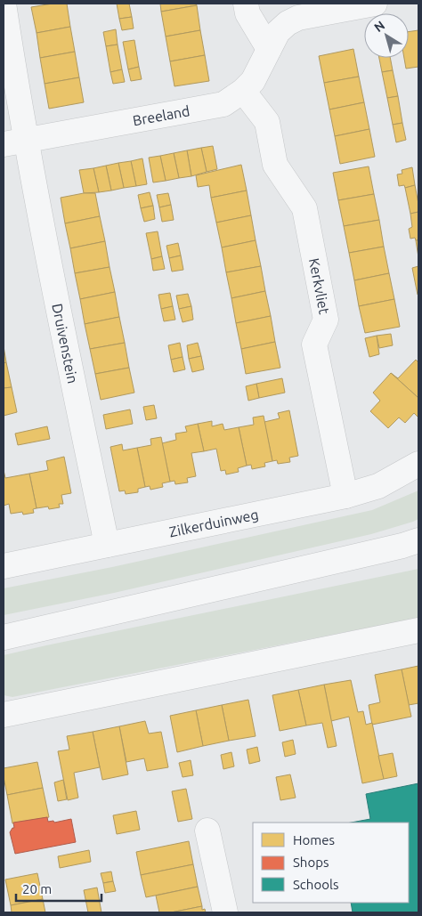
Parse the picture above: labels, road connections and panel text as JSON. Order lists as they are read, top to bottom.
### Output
{
  "streets": {
    "street": [
      "Breeland",
      "Kerkvliet",
      "Druivenstein",
      "Zilkerduinweg"
    ]
  },
  "crossings": [
    ["Breeland", "Kerkvliet"],
    ["Breeland", "Druivenstein"],
    ["Kerkvliet", "Zilkerduinweg"],
    ["Druivenstein", "Zilkerduinweg"]
  ],
  "legend": ["Homes", "Shops", "Schools"],
  "scale_bar": "20 m",
  "north": "top left"
}
